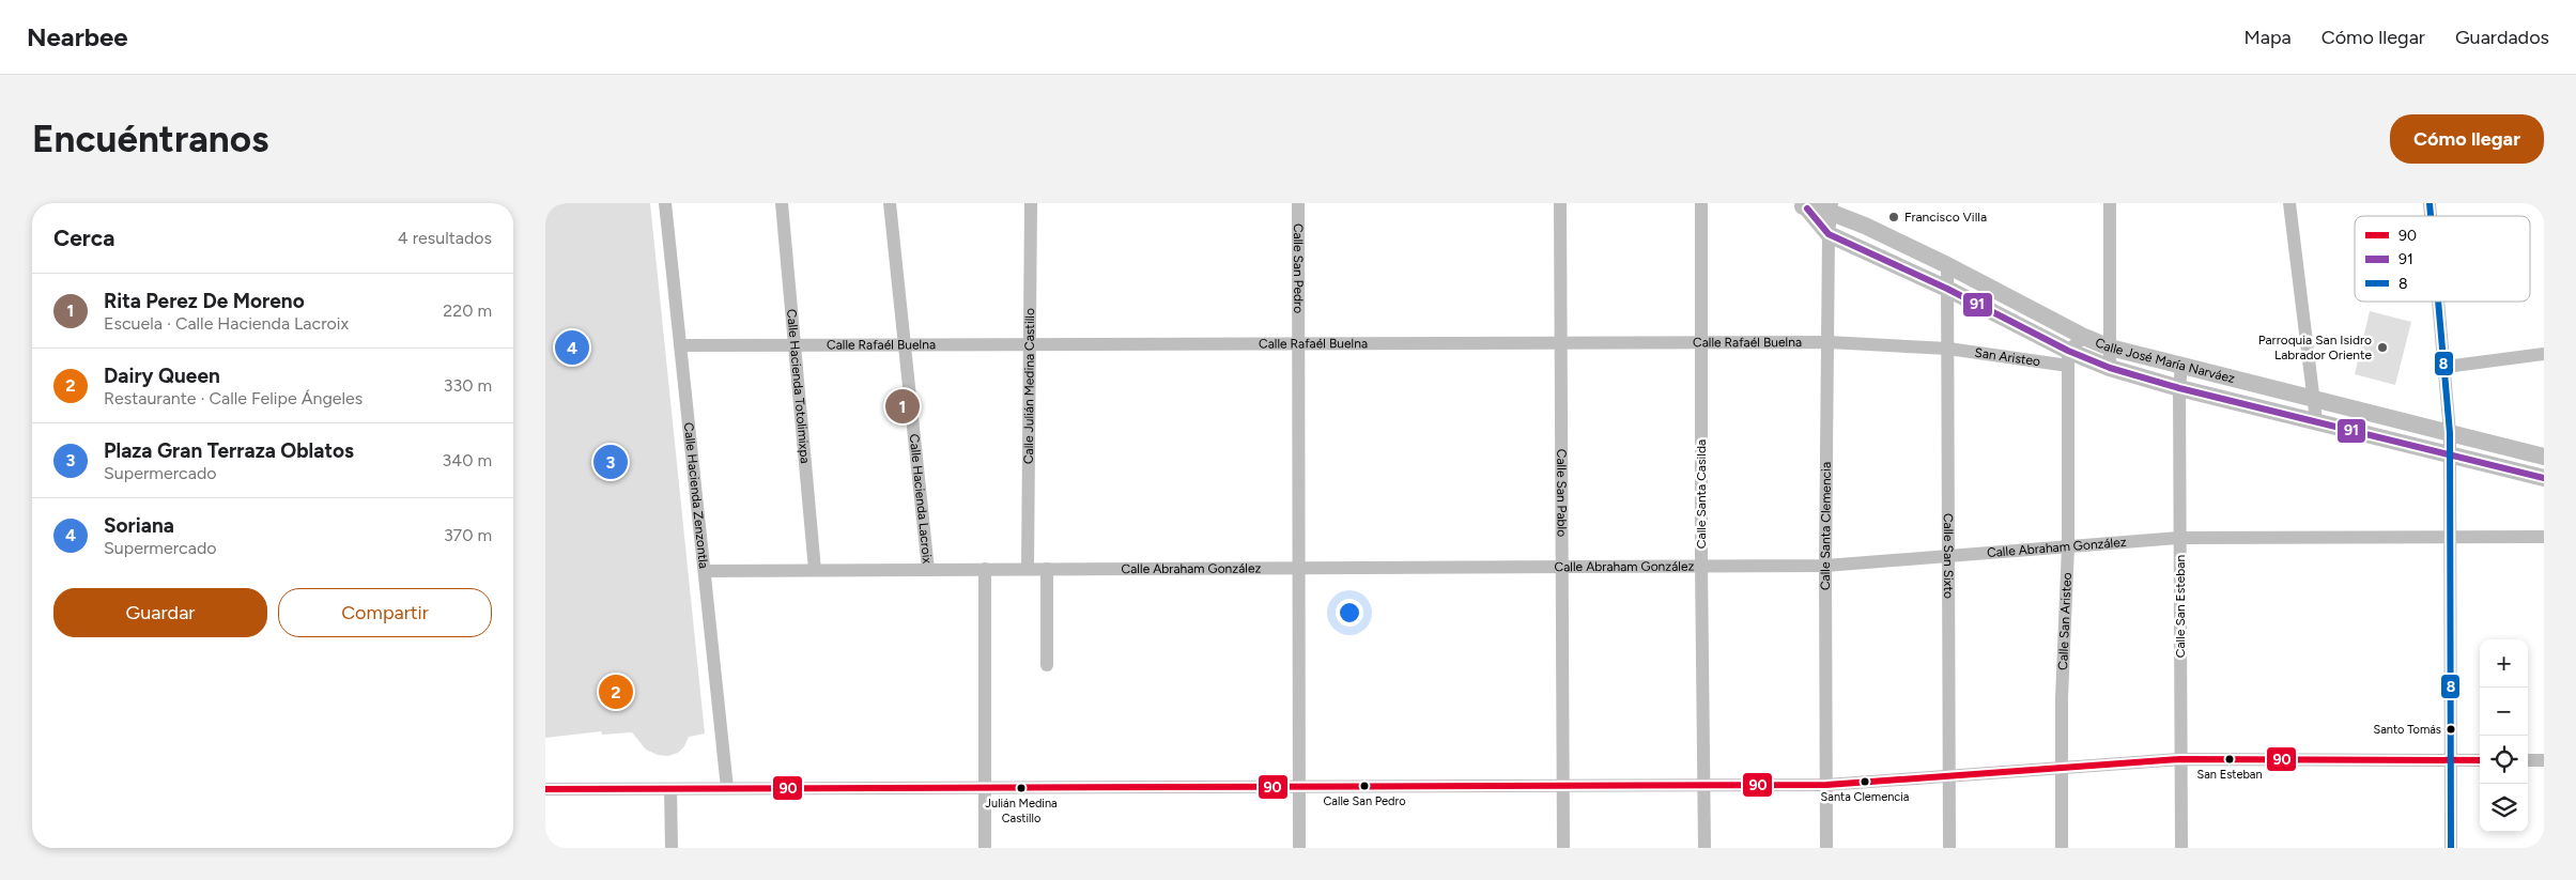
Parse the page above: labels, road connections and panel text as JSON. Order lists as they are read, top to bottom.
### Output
{
  "streets": {
    "street": [
      "Calle San Pedro",
      "Calle Rafaél Buelna",
      "San Aristeo",
      "Calle José María Narváez",
      "Calle Julián Medina Castillo",
      "Calle Hacienda Totolimixpa",
      "Calle San Pablo",
      "Calle Santa Casilda",
      "Calle Hacienda Zenzontla",
      "Calle Hacienda Lacroix",
      "Calle Santa Clemencia",
      "Calle Abraham González",
      "Calle San Sixto",
      "Calle San Esteban",
      "Calle San Aristeo"
    ]
  },
  "crossings": [
    ["Calle San Pedro", "Calle Rafaél Buelna"],
    ["Calle San Pedro", "Calle Abraham González"],
    ["Calle Rafaél Buelna", "San Aristeo"],
    ["Calle Rafaél Buelna", "Calle Julián Medina Castillo"],
    ["Calle Rafaél Buelna", "Calle Hacienda Totolimixpa"],
    ["Calle Rafaél Buelna", "Calle San Pablo"],
    ["Calle Rafaél Buelna", "Calle Santa Casilda"],
    ["Calle Rafaél Buelna", "Calle Hacienda Zenzontla"],
    ["Calle Rafaél Buelna", "Calle Hacienda Lacroix"],
    ["Calle Rafaél Buelna", "Calle Santa Clemencia"],
    ["Calle Rafaél Buelna", "Calle San Sixto"],
    ["San Aristeo", "Calle José María Narváez"],
    ["San Aristeo", "Calle San Sixto"],
    ["San Aristeo", "Calle San Aristeo"],
    ["Calle José María Narváez", "Calle Santa Clemencia"],
    ["Calle José María Narváez", "Calle San Sixto"],
    ["Calle José María Narváez", "Calle San Esteban"],
    ["Calle José María Narváez", "Calle San Aristeo"],
    ["Calle Julián Medina Castillo", "Calle Abraham González"],
    ["Calle Hacienda Totolimixpa", "Calle Abraham González"],
    ["Calle San Pablo", "Calle Abraham González"],
    ["Calle Santa Casilda", "Calle Abraham González"],
    ["Calle Hacienda Zenzontla", "Calle Abraham González"],
    ["Calle Hacienda Lacroix", "Calle Abraham González"],
    ["Calle Santa Clemencia", "Calle Abraham González"],
    ["Calle Abraham González", "Calle San Sixto"],
    ["Calle Abraham González", "Calle San Esteban"],
    ["Calle Abraham González", "Calle San Aristeo"]
  ],
  "places": [
    "Francisco Villa",
    "Parroquia San Isidro Labrador Oriente",
    "Santo Tomás",
    "San Esteban",
    "Santa Clemencia",
    "Calle San Pedro",
    "Julián Medina Castillo"
  ],
  "lines": ["transit line 8", "transit line 91", "transit line 90"],
  "legend": ["90", "91", "8"],
  "page": {
    "header": "Nearbee",
    "nav": ["Mapa", "Cómo llegar", "Guardados"],
    "buttons": [
      "Cómo llegar",
      ["Guardar", "Compartir"]
    ],
    "title": "Encuéntranos",
    "heading": ["Cerca", "4 resultados"],
    "list": [
      {
        "mark": "1",
        "name": "Rita Perez De Moreno",
        "note": "Escuela · Calle Hacienda Lacroix",
        "value": "220 m"
      },
      {
        "mark": "2",
        "name": "Dairy Queen",
        "note": "Restaurante · Calle Felipe Ángeles",
        "value": "330 m"
      },
      {
        "mark": "3",
        "name": "Plaza Gran Terraza Oblatos",
        "note": "Supermercado",
        "value": "340 m"
      },
      {
        "mark": "4",
        "name": "Soriana",
        "note": "Supermercado",
        "value": "370 m"
      }
    ],
    "pins": [
      "4",
      "1",
      "3",
      "2"
    ],
    "map_buttons": ["+", "−"]
  }
}
